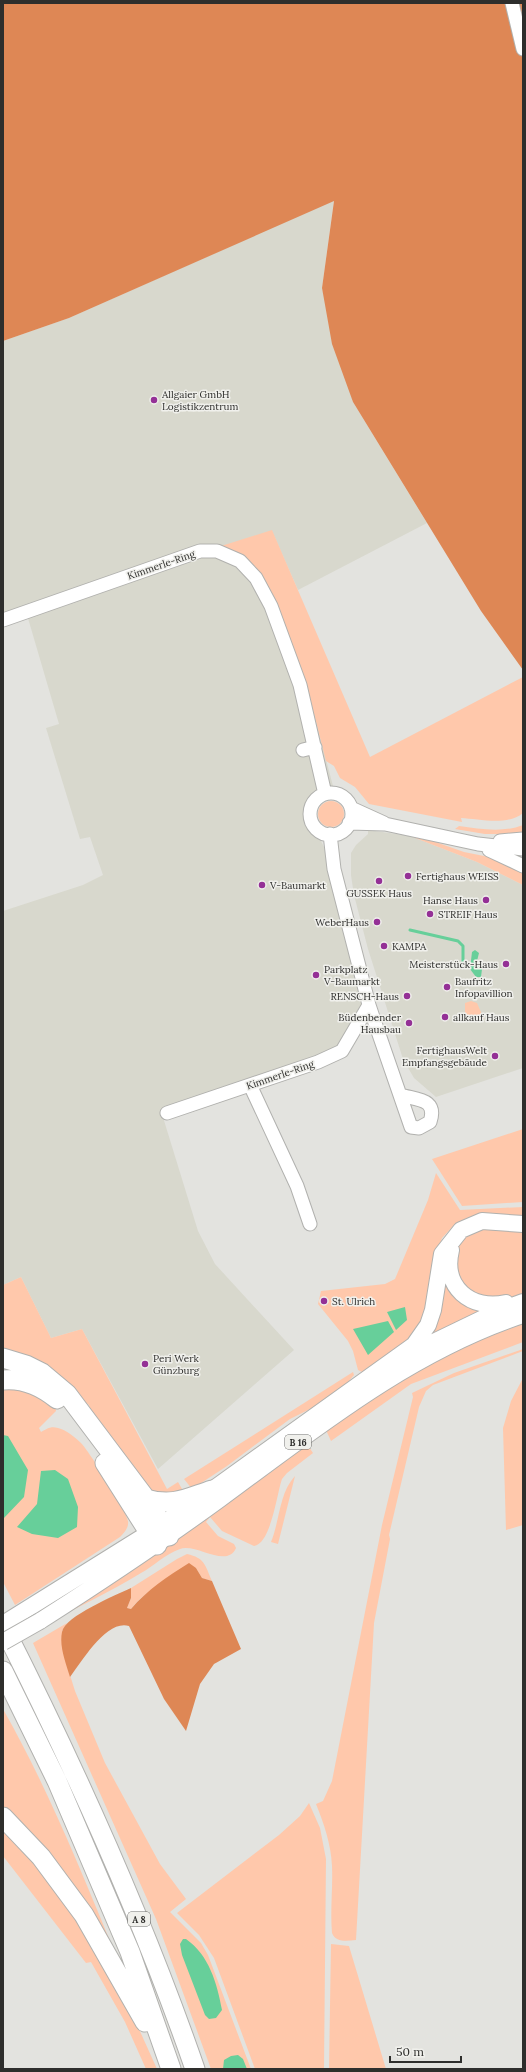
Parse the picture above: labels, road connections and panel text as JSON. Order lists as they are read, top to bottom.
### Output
{
  "streets": {
    "highway": ["A 8"],
    "main road": ["B 16"],
    "street": ["Kimmerle-Ring"]
  },
  "crossings": [
    ["B 16", "A 8"]
  ],
  "places": [
    "Allgaier GmbH Logistikzentrum",
    "Fertighaus WEISS",
    "GUSSEK Haus",
    "V-Baumarkt",
    "Hanse Haus",
    "STREIF Haus",
    "WeberHaus",
    "KAMPA",
    "Meisterstück-Haus",
    "Parkplatz V-Baumarkt",
    "Baufritz Infopavillion",
    "RENSCH-Haus",
    "allkauf Haus",
    "Büdenbender Hausbau",
    "FertighausWelt Empfangsgebäude",
    "St. Ulrich",
    "Peri Werk Günzburg"
  ],
  "scale_bar": "50 m"
}
